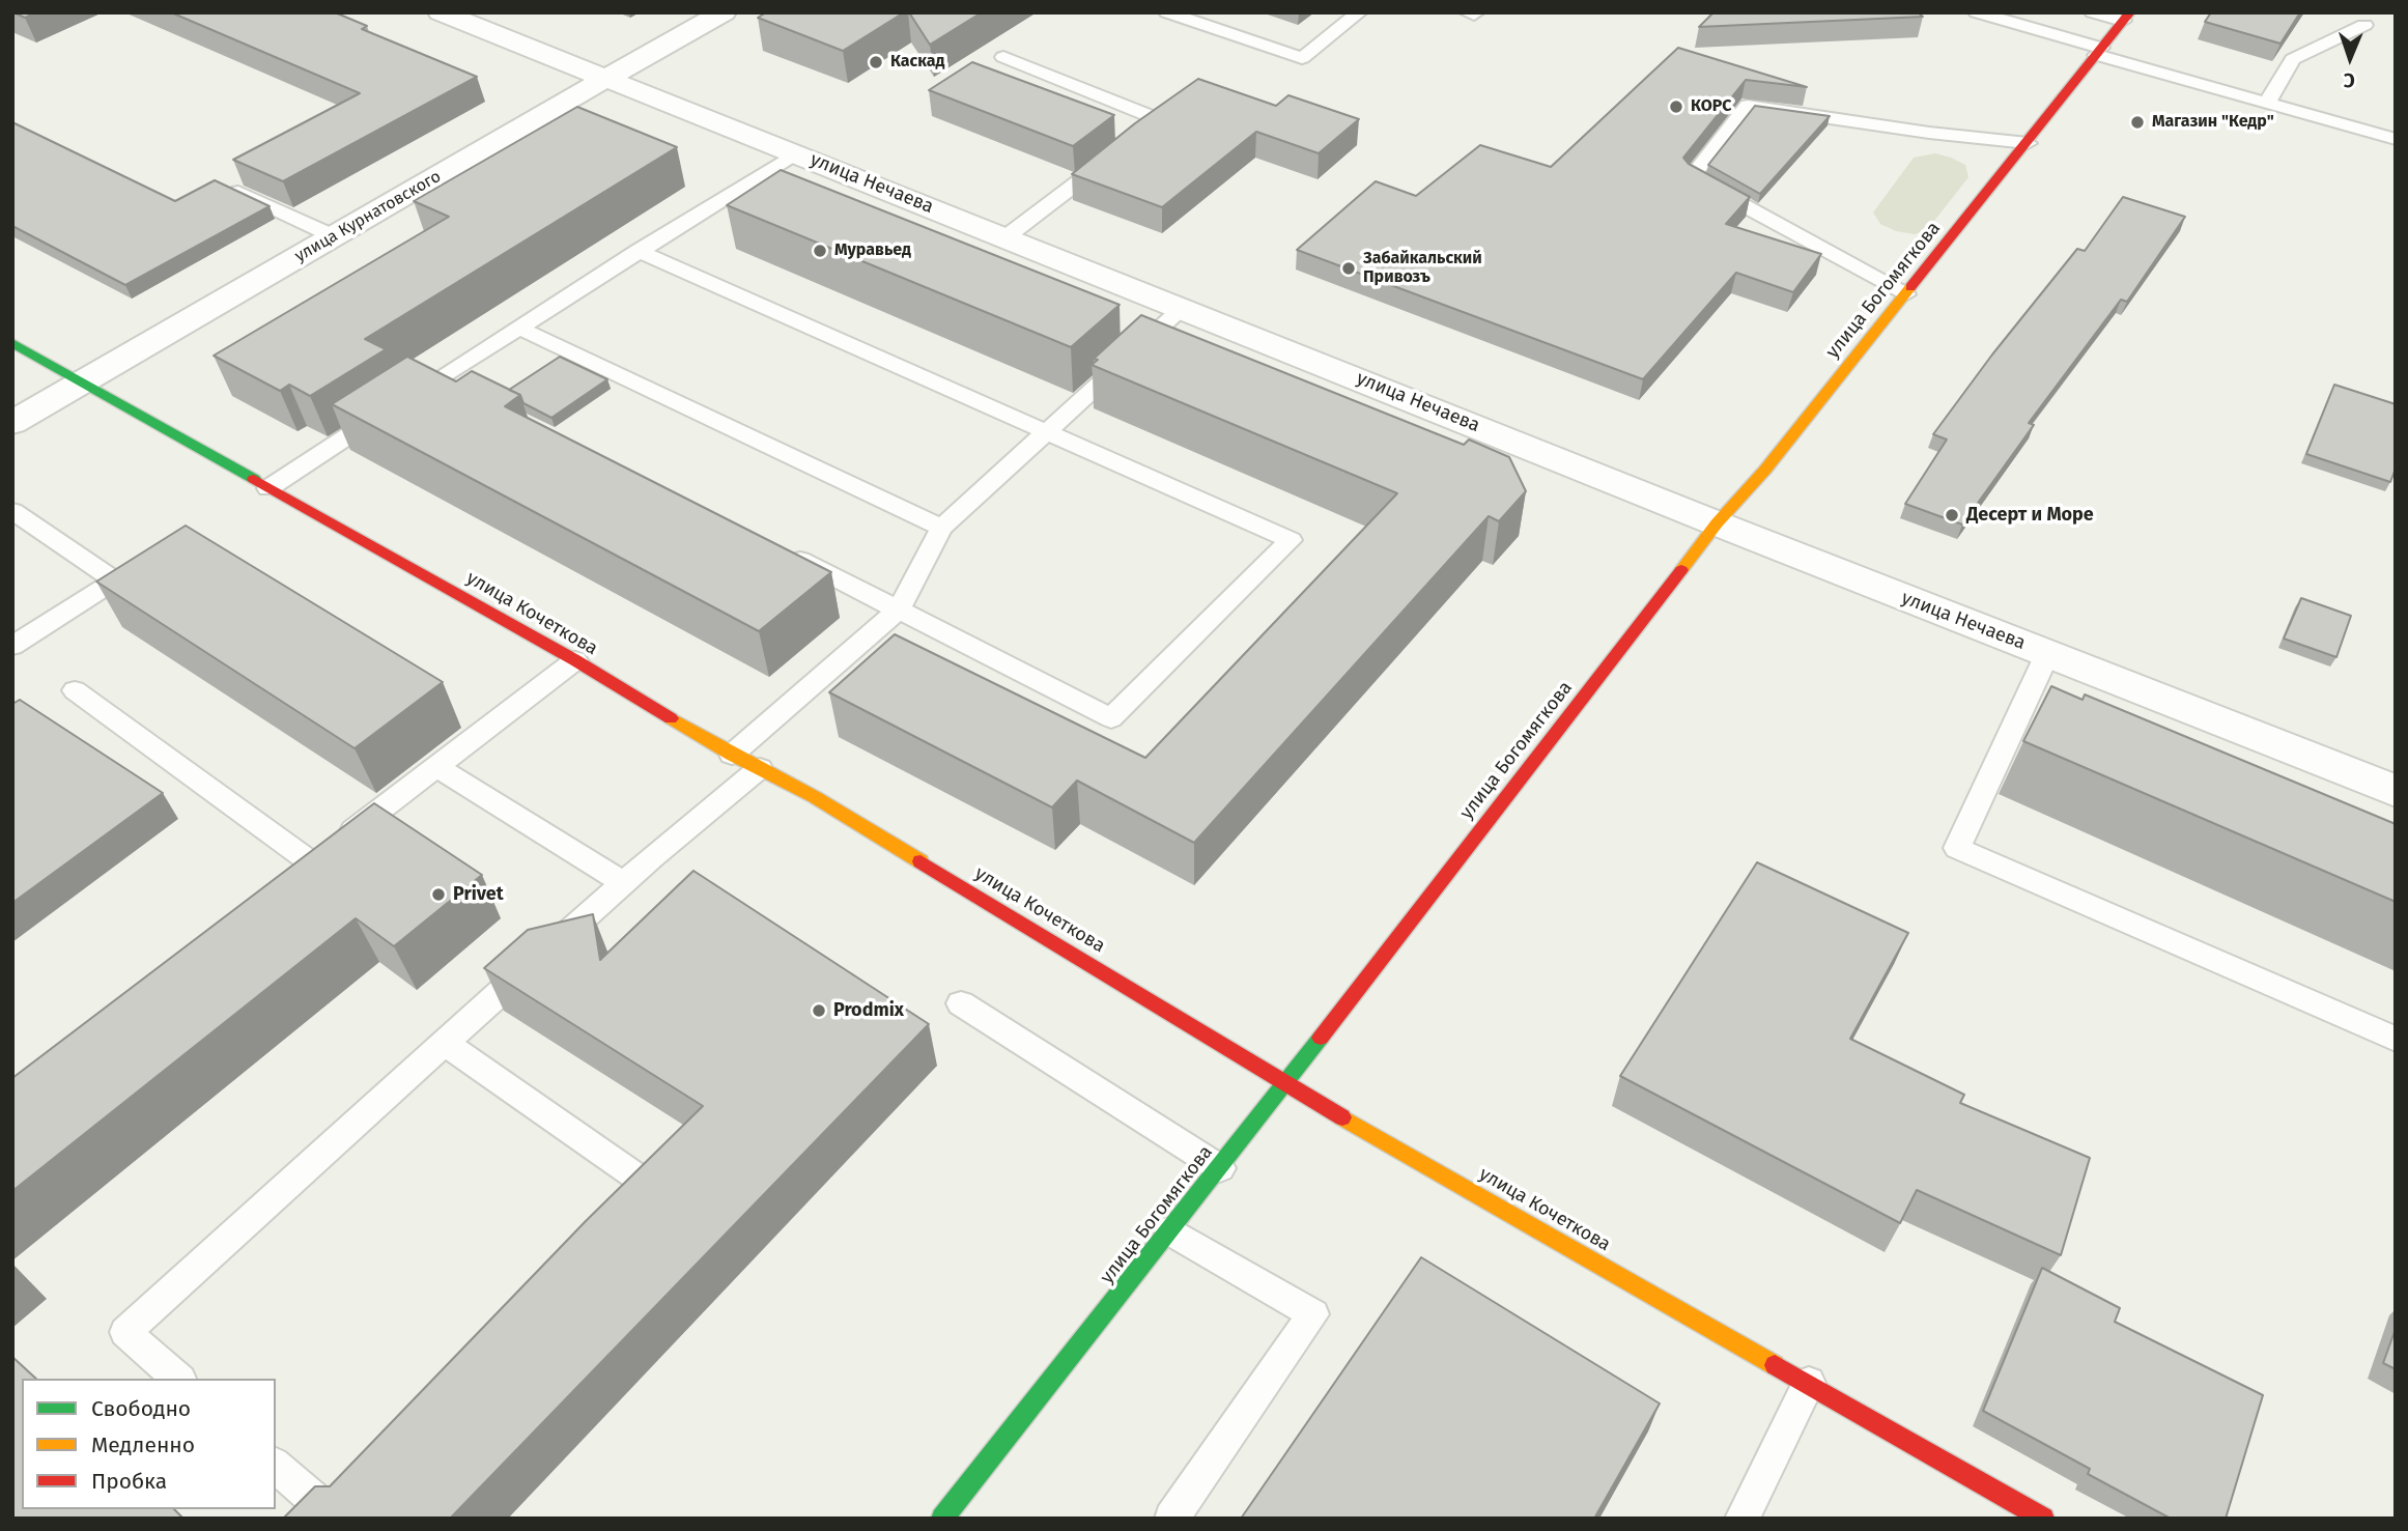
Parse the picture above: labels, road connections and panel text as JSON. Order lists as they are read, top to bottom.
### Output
{
  "streets": {
    "street": [
      "улица Нечаева",
      "улица Курнатовского",
      "улица Богомягкова",
      "улица Кочеткова"
    ]
  },
  "crossings": [
    ["улица Нечаева", "улица Курнатовского"],
    ["улица Нечаева", "улица Богомягкова"],
    ["улица Курнатовского", "улица Кочеткова"],
    ["улица Богомягкова", "улица Кочеткова"]
  ],
  "places": [
    "Каскад",
    "КОРС",
    "Магазин \"Кедр\"",
    "Муравьед",
    "Забайкальский Привозъ",
    "Десерт и Море",
    "Privet",
    "Prodmix"
  ],
  "legend": ["Свободно", "Медленно", "Пробка"],
  "north": "bottom"
}
